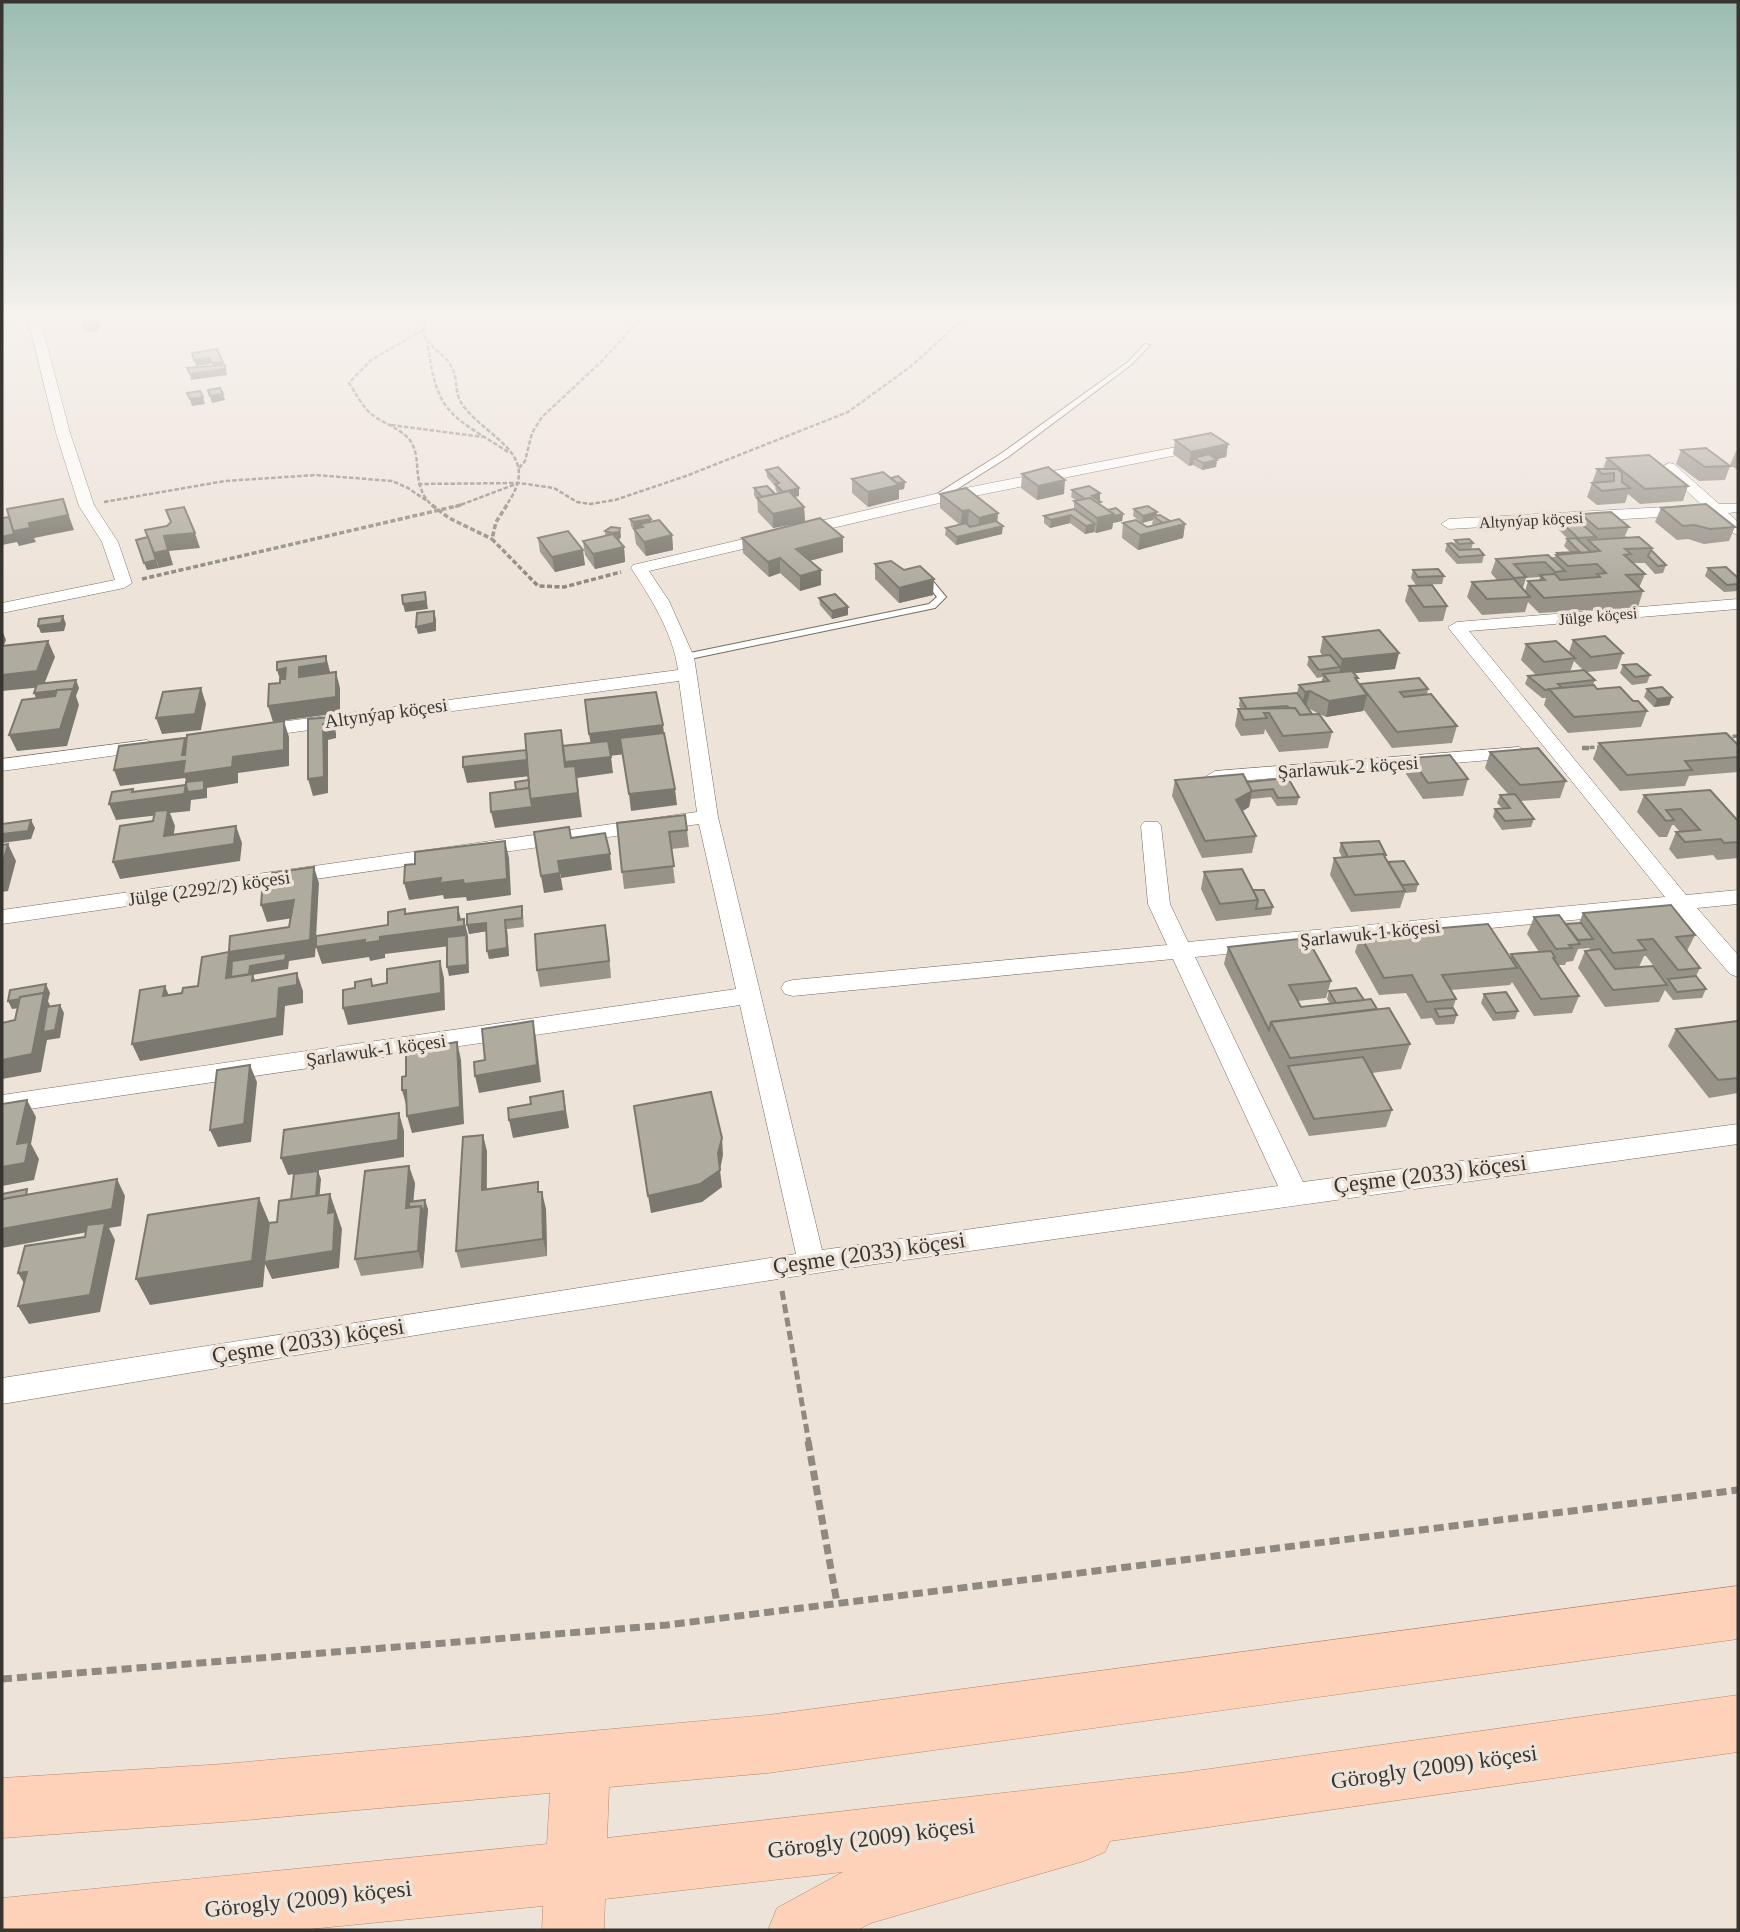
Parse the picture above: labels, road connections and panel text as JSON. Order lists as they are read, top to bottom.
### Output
{
  "streets": {
    "main road": ["Görogly (2009) köçesi"],
    "street": [
      "Altynýap köçesi",
      "Jülge köçesi",
      "Şarlawuk-2 köçesi",
      "Jülge (2292/2) köçesi",
      "Şarlawuk-1 köçesi",
      "Çeşme (2033) köçesi"
    ]
  },
  "crossings": [
    ["Jülge köçesi", "Şarlawuk-2 köçesi"]
  ]
}
